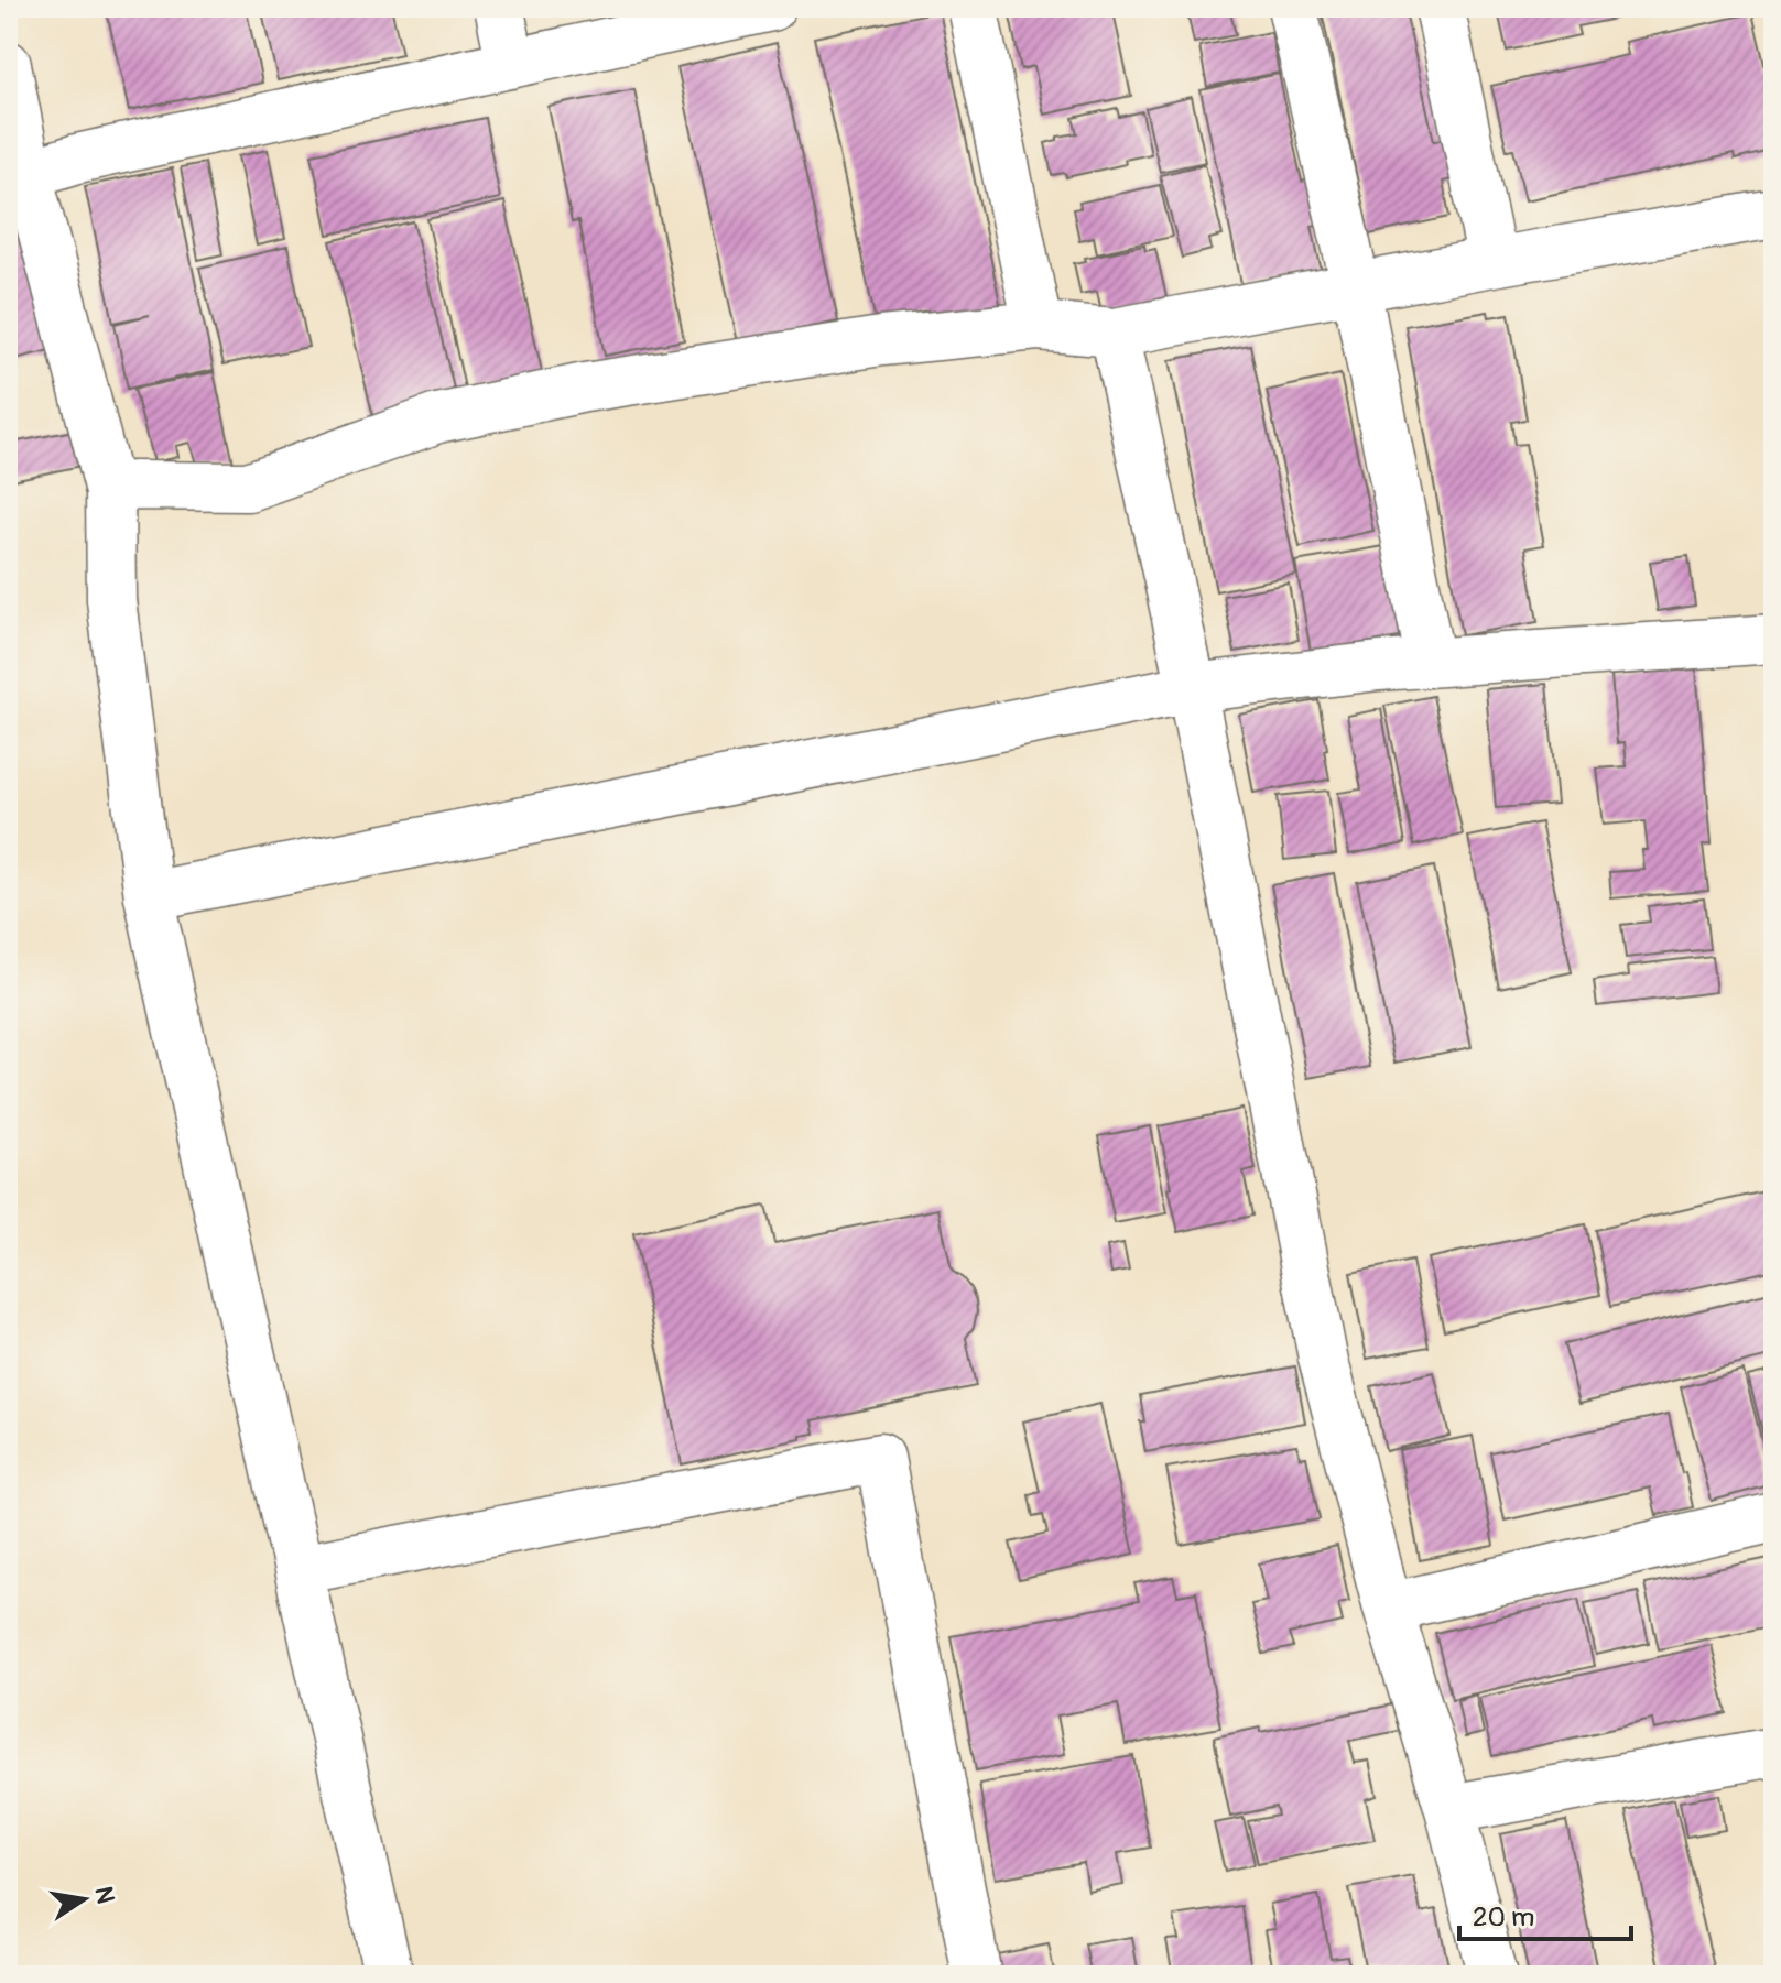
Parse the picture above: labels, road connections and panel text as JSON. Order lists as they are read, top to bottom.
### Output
{
  "scale_bar": "20 m",
  "north": "right"
}
